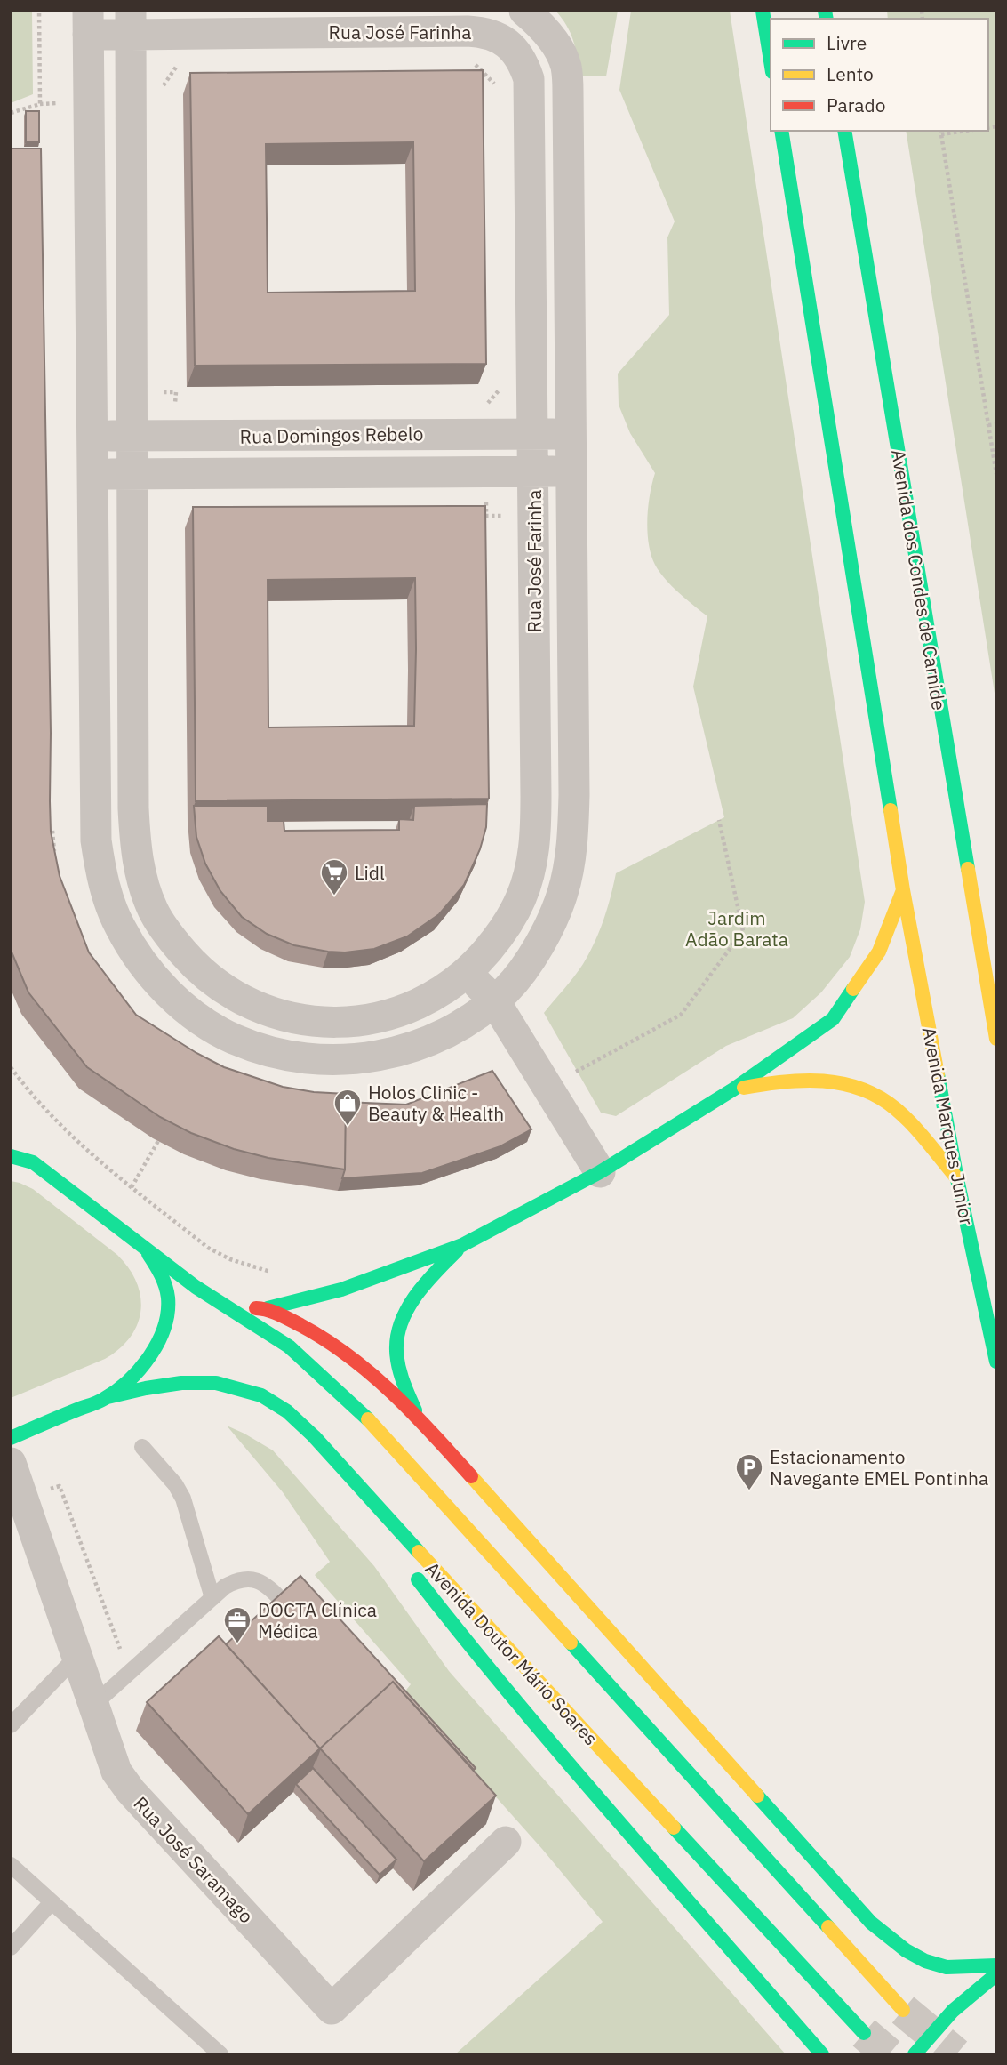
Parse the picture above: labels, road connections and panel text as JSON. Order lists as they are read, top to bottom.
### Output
{
  "streets": {
    "main road": ["Avenida dos Condes de Carnide", "Avenida Marques Junior", "Avenida Doutor Mário Soares"],
    "street": ["Rua José Farinha", "Rua Domingos Rebelo", "Rua José Saramago"]
  },
  "crossings": [
    ["Rua José Farinha", "Rua Domingos Rebelo"]
  ],
  "parks": ["Jardim Adão Barata"],
  "places": {
    "supermarket": ["Lidl"],
    "shop": ["Holos Clinic - Beauty & Health"],
    "parking": ["Estacionamento Navegante EMEL Pontinha"],
    "office": ["DOCTA Clínica Médica"]
  },
  "legend": ["Livre", "Lento", "Parado"]
}
